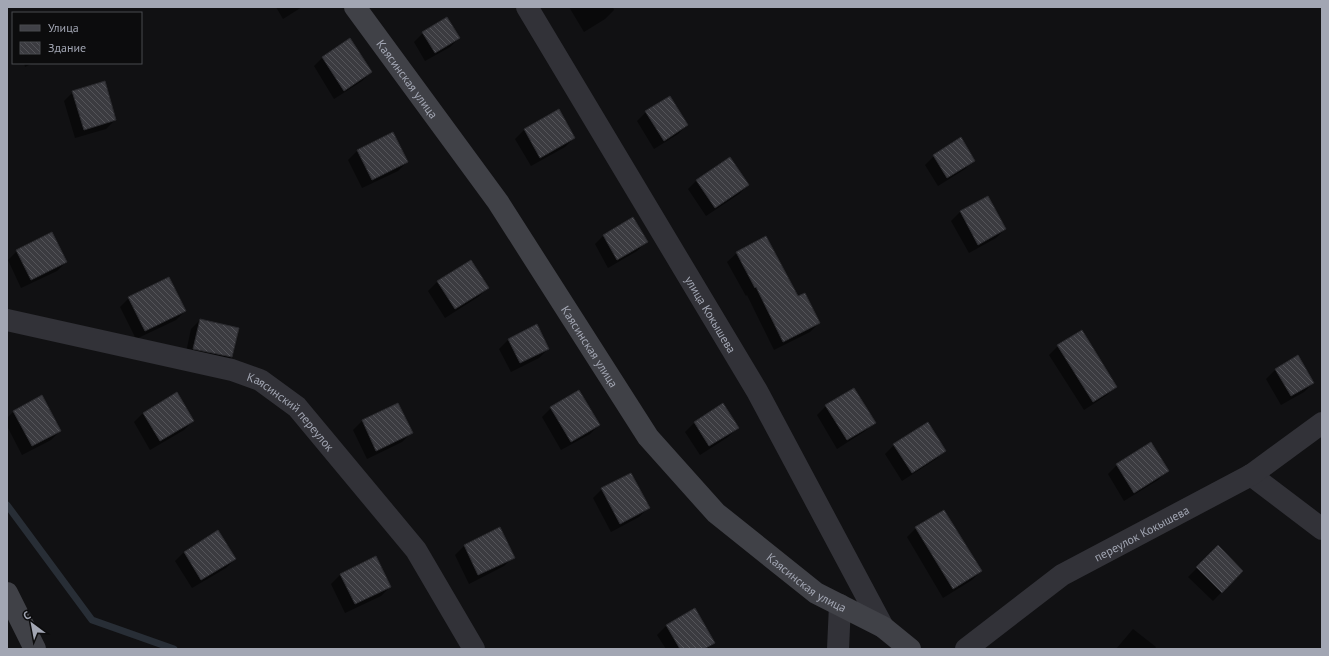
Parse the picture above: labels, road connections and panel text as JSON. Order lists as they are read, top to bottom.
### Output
{
  "streets": {
    "street": [
      "Каясинская улица",
      "улица Кокышева",
      "Каясинский переулок",
      "переулок Кокышева"
    ]
  },
  "crossings": [
    ["Каясинская улица", "улица Кокышева"]
  ],
  "legend": ["Улица", "Здание"],
  "north": "top left"
}
